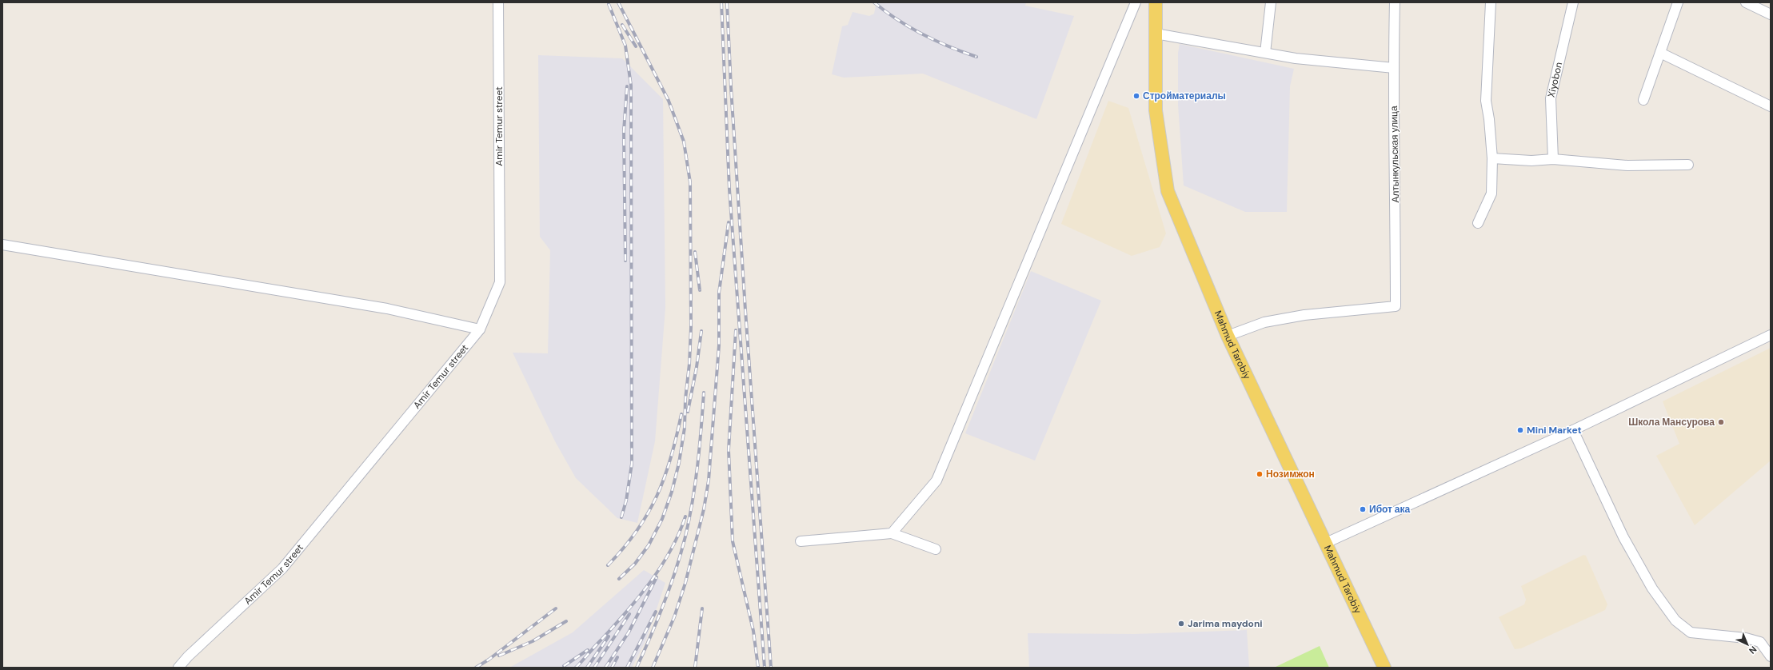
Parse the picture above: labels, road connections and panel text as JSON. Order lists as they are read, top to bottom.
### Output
{
  "streets": {
    "main road": ["Mahmud Tarobiy"],
    "street": ["Xiyobon", "Amir Temur street", "Алтынкульская улица"]
  },
  "crossings": [
    ["Алтынкульская улица", "Mahmud Tarobiy"]
  ],
  "places": [
    "Стройматериалы",
    "Школа Мансурова",
    "Mini Market",
    "Нозимжон",
    "Ибот ака",
    "Jarima maydoni"
  ],
  "north": "bottom right"
}
